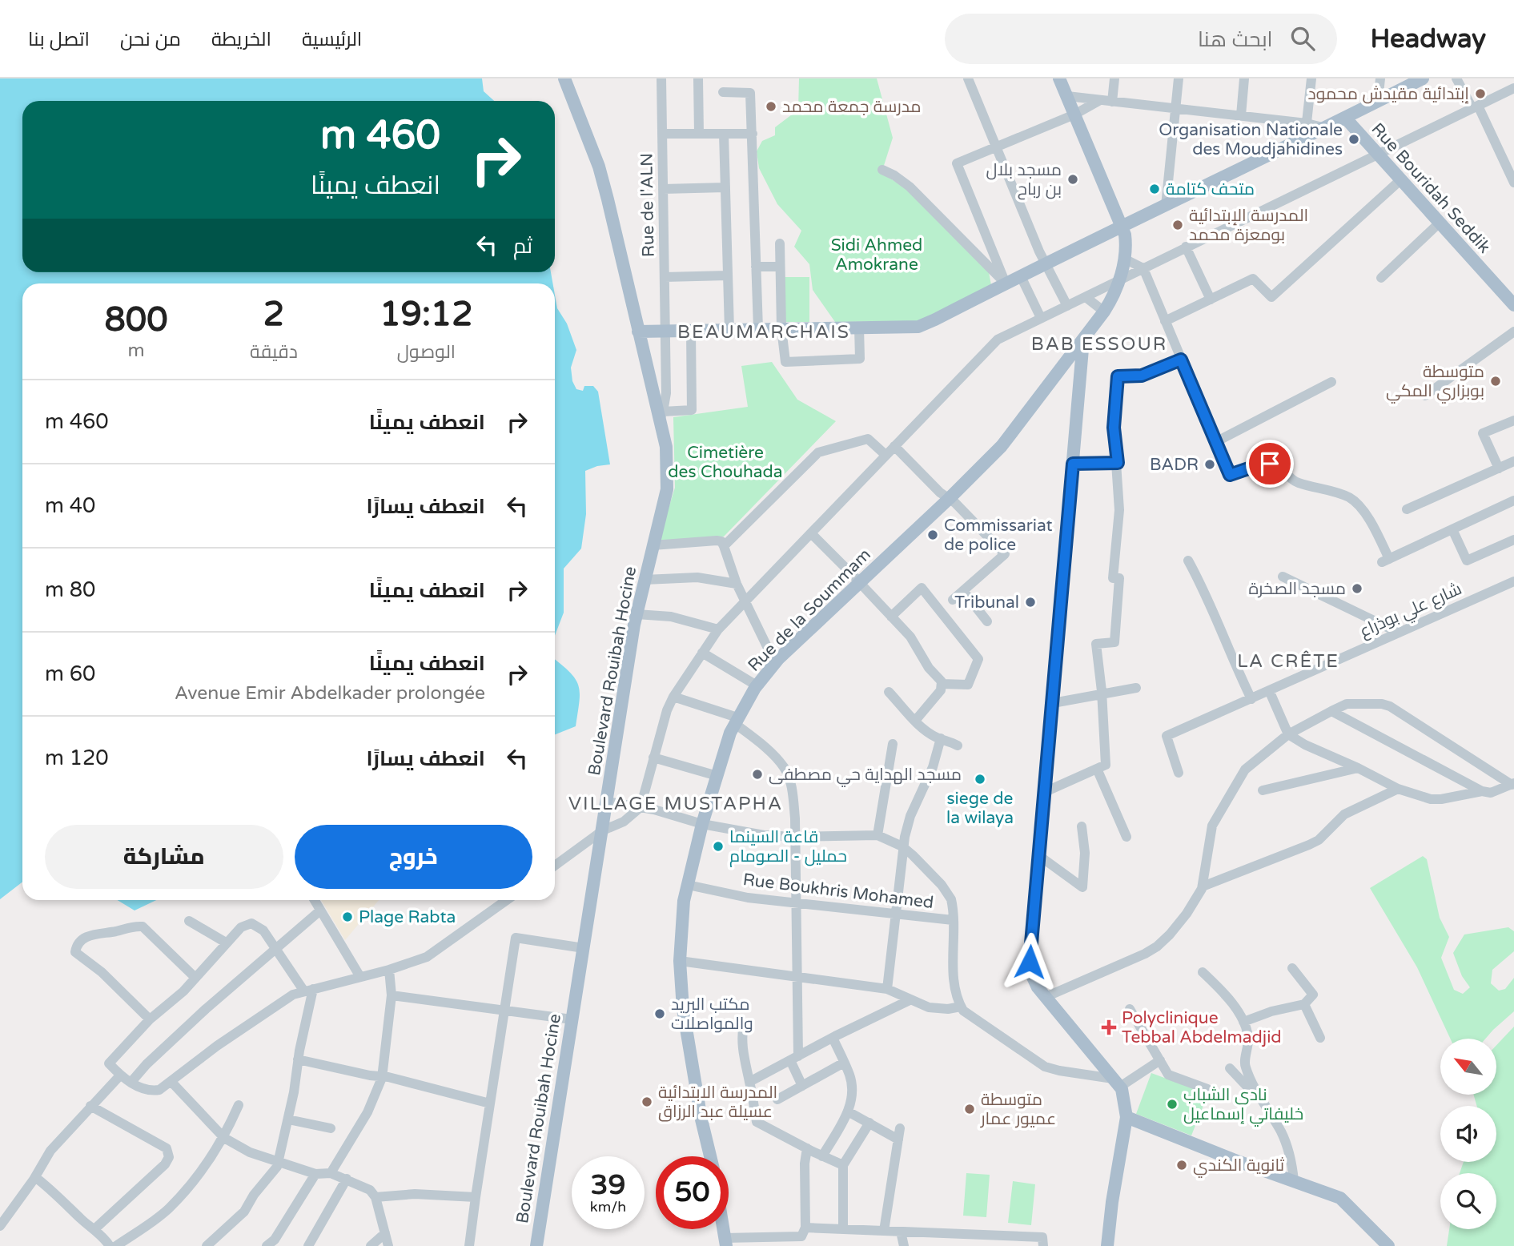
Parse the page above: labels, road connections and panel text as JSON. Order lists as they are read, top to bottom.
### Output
{
  "streets": {
    "main road": ["Rue Bouridah Seddik", "Rue de la Soummam", "Boulevard Rouibah Hocine"],
    "street": ["Rue de l'ALN", "شارع علي بوذراع", "Rue Boukhris Mohamed"]
  },
  "crossings": [
    ["Rue de l'ALN", "Boulevard Rouibah Hocine"],
    ["Rue de la Soummam", "Rue Boukhris Mohamed"]
  ],
  "districts": [
    "BEAUMARCHAIS",
    "BAB ESSOUR",
    "LA CRÊTE",
    "VILLAGE MUSTAPHA"
  ],
  "parks": ["Sidi Ahmed Amokrane", "Cimetière des Chouhada"],
  "places": {
    "other": [
      "إبتدائية مقيدش محمود",
      "مدرسة جمعة محمد",
      "Organisation Nationale des Moudjahidines",
      "مسجد بلال بن رباح",
      "متحف كتامة",
      "المدرسة الإبتدائية بومعزة محمد",
      "متوسطة بوبزاري المكي",
      "BADR",
      "Commissariat de police",
      "مسجد الصخرة",
      "Tribunal",
      "مسجد الهداية حي مصطفى",
      "siege de la wilaya",
      "قاعة السينما حمليل - الصومام",
      "Plage Rabta",
      "مكتب البريد والمواصلات",
      "المدرسة الابتدائية عسيلة عبد الرزاق",
      "نادي الشباب خليفاتي إسماعيل",
      "متوسطة عميور عمار",
      "ثانوية الكندي"
    ],
    "health": ["Polyclinique Tebbal Abdelmadjid"]
  },
  "north": "top left",
  "page": {
    "header": "Headway",
    "search": "ابحث هنا",
    "nav": [
      "الرئيسية",
      "الخريطة",
      "من نحن",
      "اتصل بنا"
    ],
    "turn": ["460 m", "انعطف يمينًا"],
    "then": "ثم",
    "eta": [
      "19:12",
      "الوصول",
      "2",
      "دقيقة",
      "800",
      "m"
    ],
    "list": [
      {
        "name": "انعطف يمينًا",
        "value": "460 m"
      },
      {
        "name": "انعطف يسارًا",
        "value": "40 m"
      },
      {
        "name": "انعطف يمينًا",
        "value": "80 m"
      },
      {
        "name": "انعطف يمينًا",
        "note": "Avenue Emir Abdelkader prolongée",
        "value": "60 m"
      },
      {
        "name": "انعطف يسارًا",
        "value": "120 m"
      }
    ],
    "buttons": ["خروج", "مشاركة"],
    "speed": "39 km/h",
    "limit": "50"
  }
}
